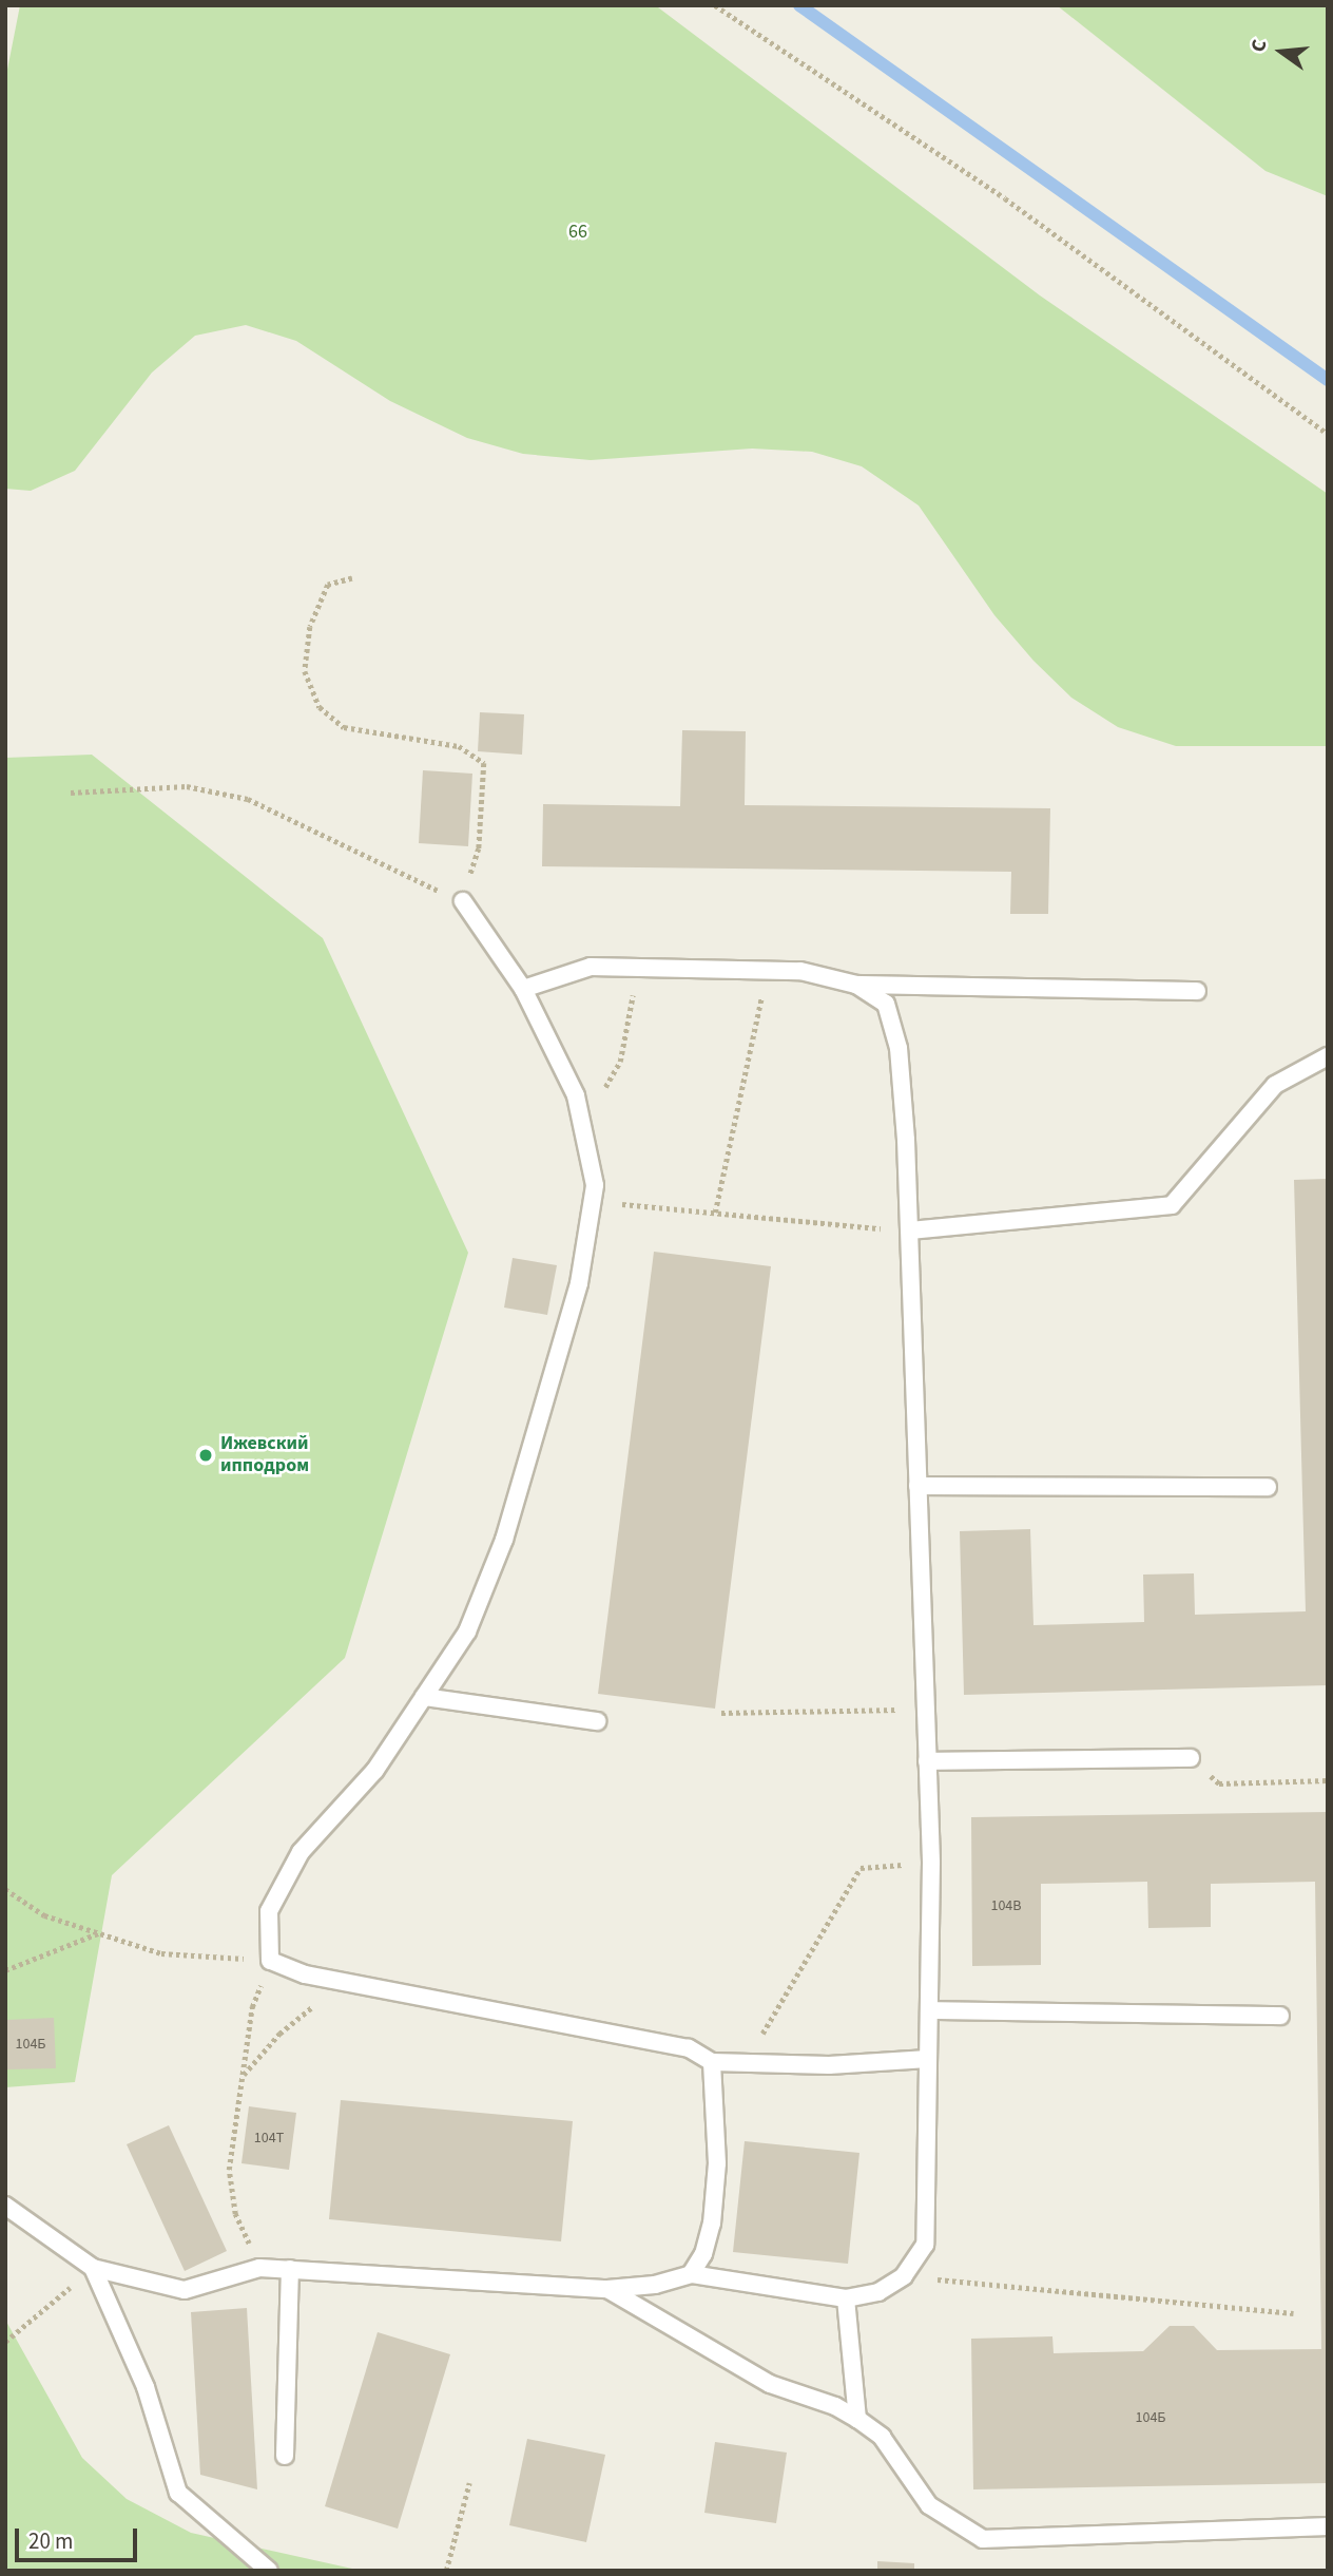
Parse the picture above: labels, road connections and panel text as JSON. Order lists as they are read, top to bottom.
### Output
{
  "parks": ["66"],
  "places": ["Ижевский ипподром"],
  "house_numbers": [
    "104В",
    "104Б",
    "104Т",
    "104Б"
  ],
  "scale_bar": "20 m",
  "north": "left"
}
